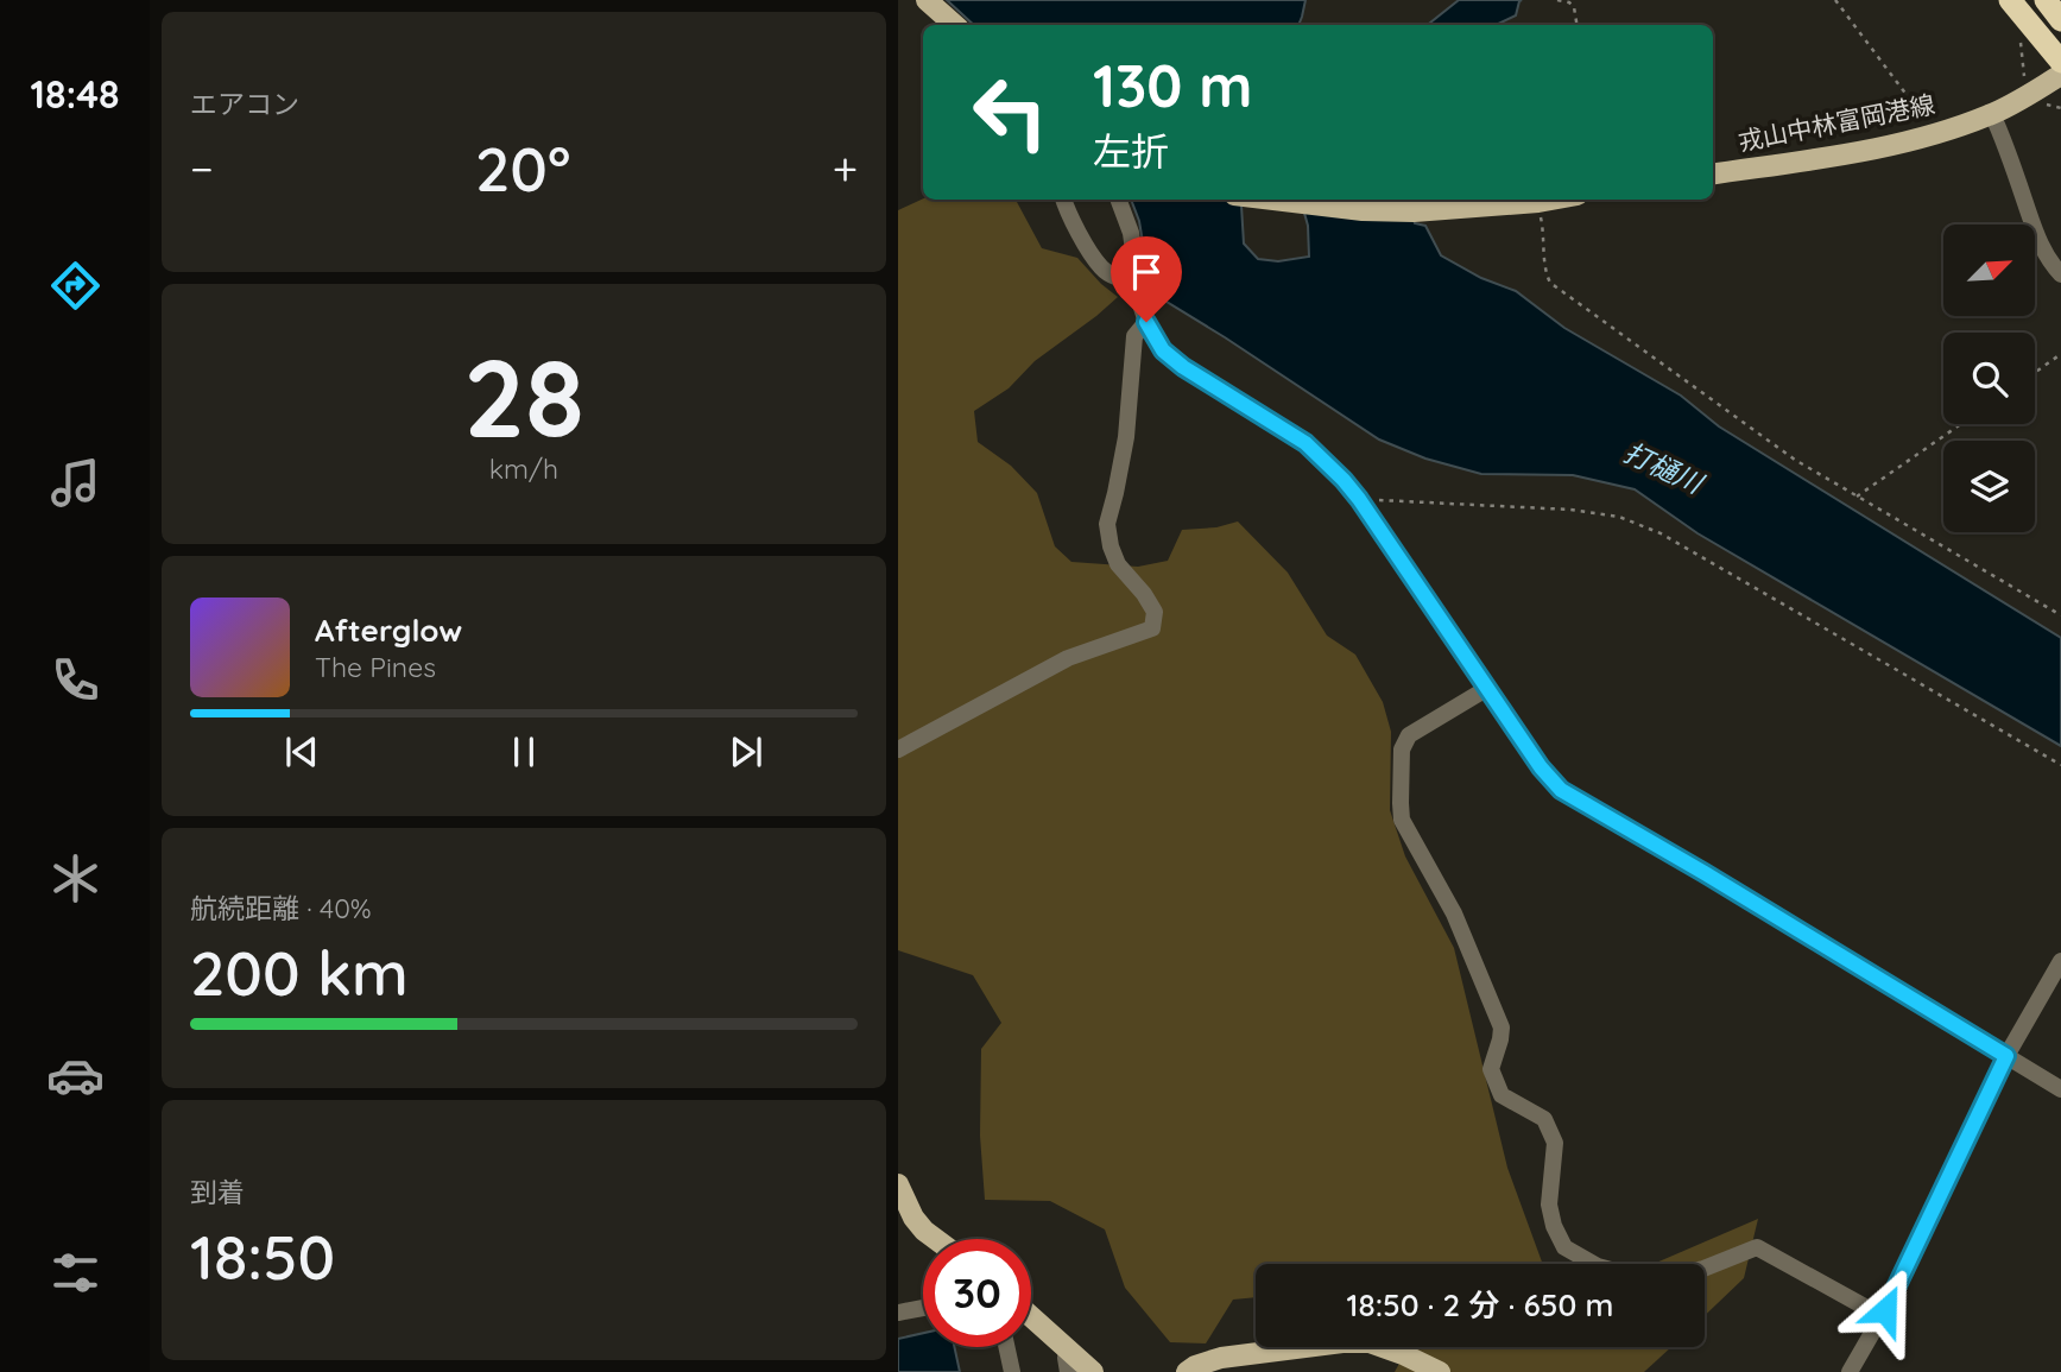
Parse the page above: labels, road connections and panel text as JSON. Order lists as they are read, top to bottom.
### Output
{
  "streets": {
    "main road": ["戎山中林富岡港線"]
  },
  "water": ["打樋川"],
  "north": "top right",
  "page": {
    "tabs": "18:48",
    "tile": [
      "エアコン",
      ["28", "km/h"],
      ["航続距離 · 40%", "200 km"],
      ["到着", "18:50"]
    ],
    "turn": ["130 m", "左折"],
    "heat": ["−", "20°", "+"],
    "song": ["Afterglow", "The Pines"],
    "limit": "30",
    "trip": "18:50 · 2 分 · 650 m"
  }
}
